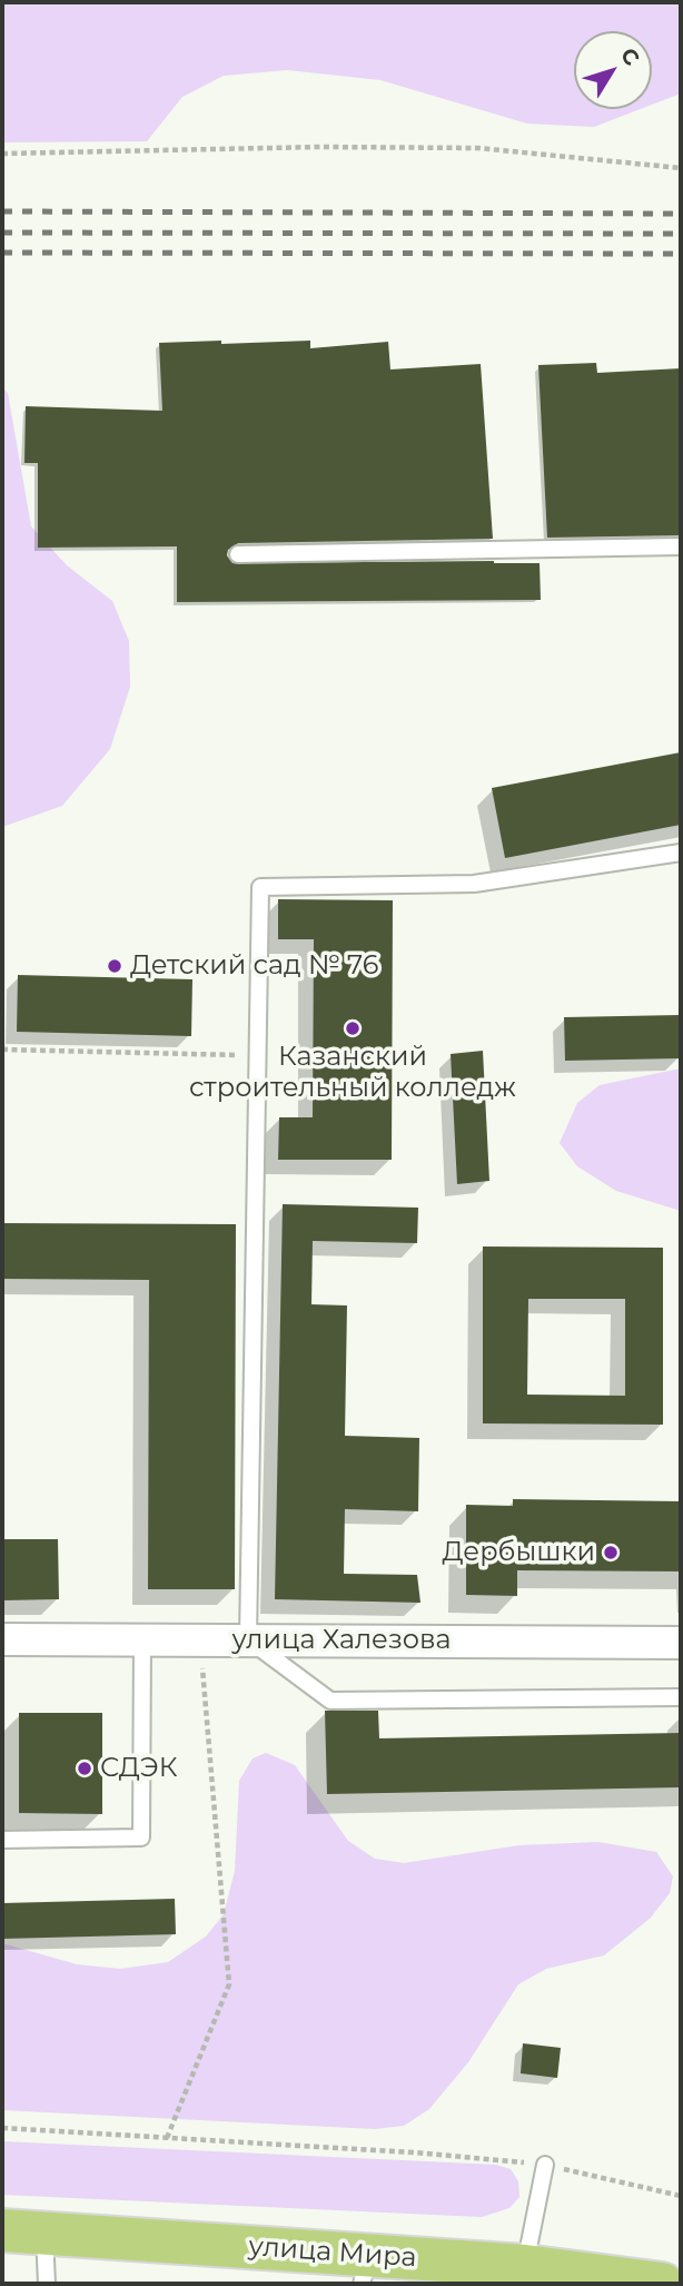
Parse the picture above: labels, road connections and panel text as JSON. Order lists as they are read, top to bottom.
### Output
{
  "streets": {
    "main road": ["улица Мира"],
    "street": ["улица Халезова"]
  },
  "places": [
    "Детский сад № 76",
    "Казанский строительный колледж",
    "Дербышки",
    "СДЭК"
  ],
  "north": "top right"
}
